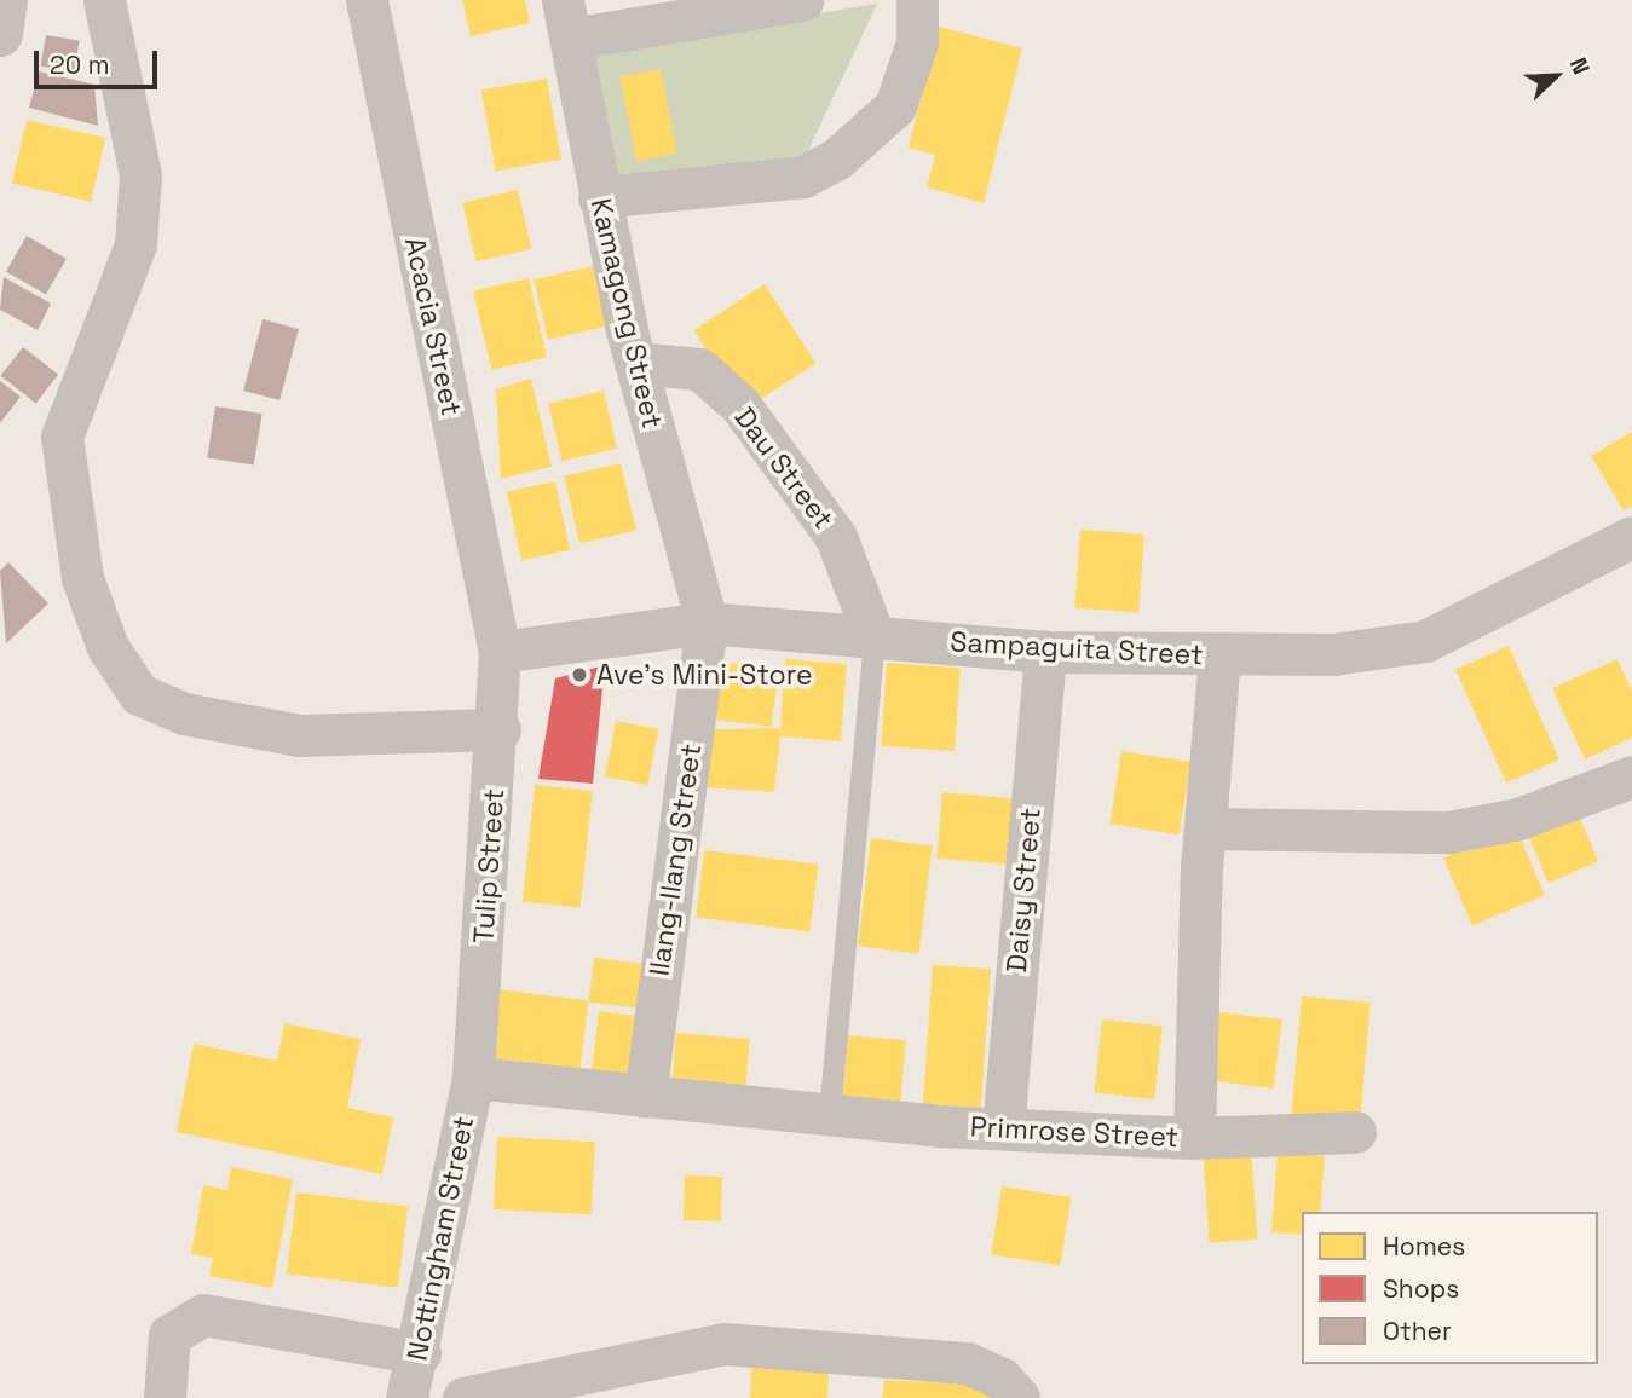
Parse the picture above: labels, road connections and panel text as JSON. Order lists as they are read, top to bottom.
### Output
{
  "streets": {
    "street": [
      "Kamagong Street",
      "Acacia Street",
      "Dau Street",
      "Sampaguita Street",
      "Ilang-Ilang Street",
      "Tulip Street",
      "Daisy Street",
      "Primrose Street",
      "Nottingham Street"
    ]
  },
  "crossings": [
    ["Kamagong Street", "Dau Street"],
    ["Kamagong Street", "Sampaguita Street"],
    ["Kamagong Street", "Ilang-Ilang Street"],
    ["Acacia Street", "Sampaguita Street"],
    ["Acacia Street", "Tulip Street"],
    ["Dau Street", "Sampaguita Street"],
    ["Sampaguita Street", "Ilang-Ilang Street"],
    ["Sampaguita Street", "Tulip Street"],
    ["Sampaguita Street", "Daisy Street"],
    ["Sampaguita Street", "Primrose Street"],
    ["Ilang-Ilang Street", "Primrose Street"],
    ["Tulip Street", "Primrose Street"],
    ["Tulip Street", "Nottingham Street"],
    ["Daisy Street", "Primrose Street"],
    ["Primrose Street", "Nottingham Street"]
  ],
  "places": ["Ave's Mini-Store"],
  "legend": ["Homes", "Shops", "Other"],
  "scale_bar": "20 m",
  "north": "top right"
}
